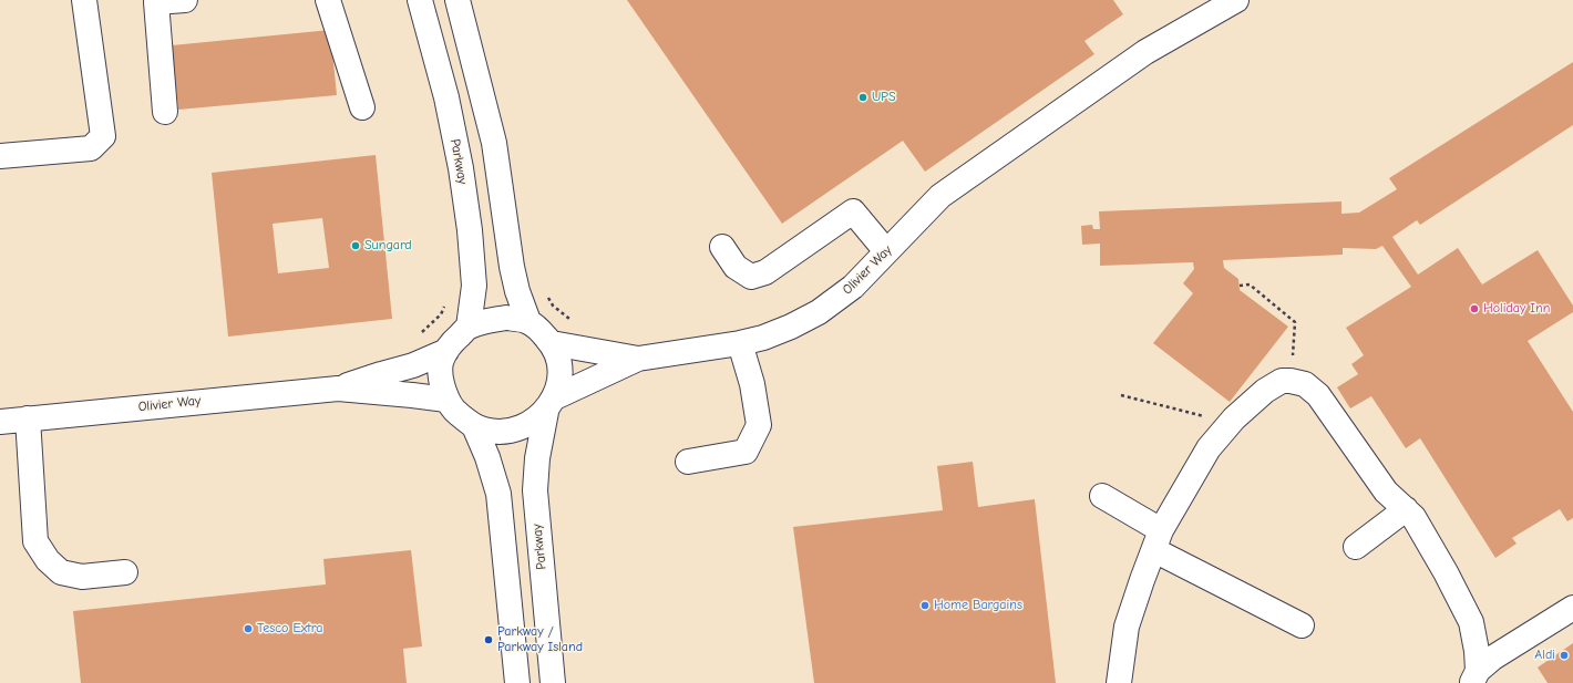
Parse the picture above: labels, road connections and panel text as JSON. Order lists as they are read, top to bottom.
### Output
{
  "streets": {
    "street": ["Parkway", "Olivier Way"]
  },
  "crossings": [
    ["Parkway", "Olivier Way"]
  ],
  "places": [
    "UPS",
    "Sungard",
    "Holiday Inn",
    "Home Bargains",
    "Tesco Extra",
    "Parkway / Parkway Island",
    "Aldi"
  ]
}
